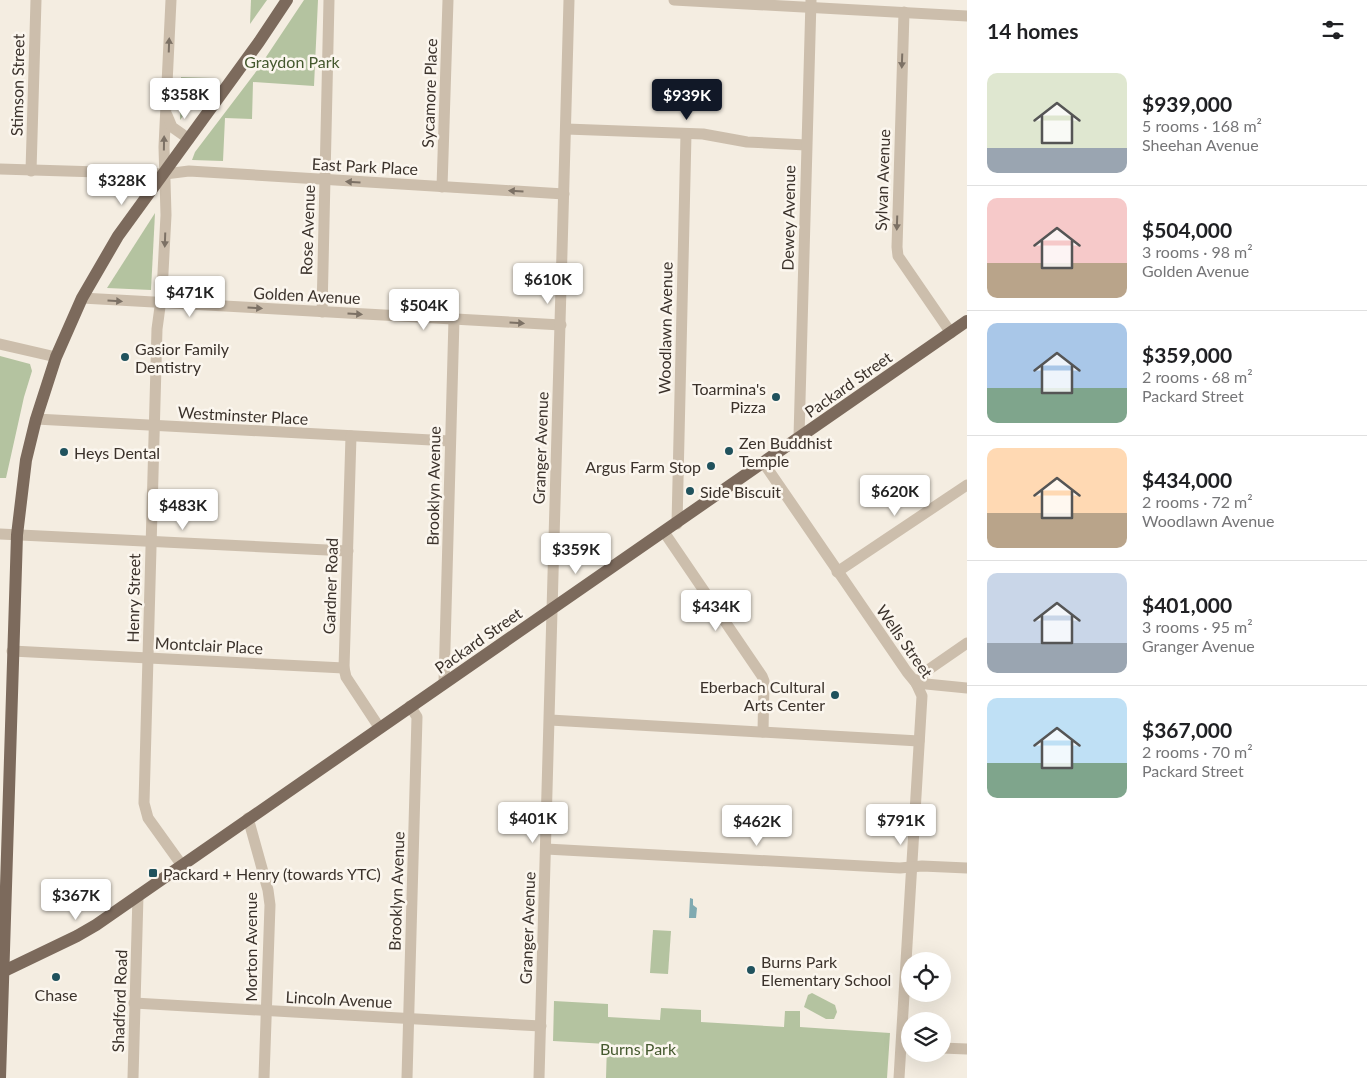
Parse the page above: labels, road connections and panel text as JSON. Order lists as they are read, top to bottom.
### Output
{
  "streets": {
    "main road": ["Packard Street"],
    "street": [
      "Stimson Street",
      "Sycamore Place",
      "East Park Place",
      "Sylvan Avenue",
      "Dewey Avenue",
      "Rose Avenue",
      "Golden Avenue",
      "Woodlawn Avenue",
      "Westminster Place",
      "Granger Avenue",
      "Brooklyn Avenue",
      "Gardner Road",
      "Henry Street",
      "Wells Street",
      "Montclair Place",
      "Morton Avenue",
      "Lincoln Avenue",
      "Shadford Road"
    ]
  },
  "crossings": [
    ["Stimson Street", "East Park Place"],
    ["Sycamore Place", "East Park Place"],
    ["East Park Place", "Rose Avenue"],
    ["East Park Place", "Granger Avenue"],
    ["East Park Place", "Henry Street"],
    ["Sylvan Avenue", "Packard Street"],
    ["Dewey Avenue", "Packard Street"],
    ["Rose Avenue", "Golden Avenue"],
    ["Golden Avenue", "Granger Avenue"],
    ["Golden Avenue", "Brooklyn Avenue"],
    ["Golden Avenue", "Henry Street"],
    ["Woodlawn Avenue", "Packard Street"],
    ["Packard Street", "Granger Avenue"],
    ["Packard Street", "Brooklyn Avenue"],
    ["Packard Street", "Gardner Road"],
    ["Packard Street", "Henry Street"],
    ["Packard Street", "Wells Street"],
    ["Packard Street", "Morton Avenue"],
    ["Packard Street", "Shadford Road"],
    ["Westminster Place", "Brooklyn Avenue"],
    ["Westminster Place", "Gardner Road"],
    ["Westminster Place", "Henry Street"],
    ["Granger Avenue", "Lincoln Avenue"],
    ["Brooklyn Avenue", "Lincoln Avenue"],
    ["Gardner Road", "Montclair Place"],
    ["Henry Street", "Montclair Place"],
    ["Morton Avenue", "Lincoln Avenue"],
    ["Lincoln Avenue", "Shadford Road"]
  ],
  "one_way": ["East Park Place", "Sylvan Avenue", "Golden Avenue"],
  "parks": ["Graydon Park", "Burns Park"],
  "places": {
    "other": [
      "Gasior Family Dentistry",
      "Toarmina's Pizza",
      "Zen Buddhist Temple",
      "Heys Dental",
      "Argus Farm Stop",
      "Side Biscuit",
      "Eberbach Cultural Arts Center",
      "Burns Park Elementary School",
      "Chase"
    ],
    "transit": ["Packard + Henry (towards YTC)"]
  },
  "page": {
    "heading": "14 homes",
    "list": [
      {
        "name": "$939,000",
        "note": "5 rooms · 168 m² · Sheehan Avenue"
      },
      {
        "name": "$504,000",
        "note": "3 rooms · 98 m² · Golden Avenue"
      },
      {
        "name": "$359,000",
        "note": "2 rooms · 68 m² · Packard Street"
      },
      {
        "name": "$434,000",
        "note": "2 rooms · 72 m² · Woodlawn Avenue"
      },
      {
        "name": "$401,000",
        "note": "3 rooms · 95 m² · Granger Avenue"
      },
      {
        "name": "$367,000",
        "note": "2 rooms · 70 m² · Packard Street"
      }
    ],
    "price": [
      "$358K",
      "$939K",
      "$328K",
      "$610K",
      "$471K",
      "$504K",
      "$620K",
      "$483K",
      "$359K",
      "$434K",
      "$401K",
      "$791K",
      "$462K",
      "$367K"
    ]
  }
}
